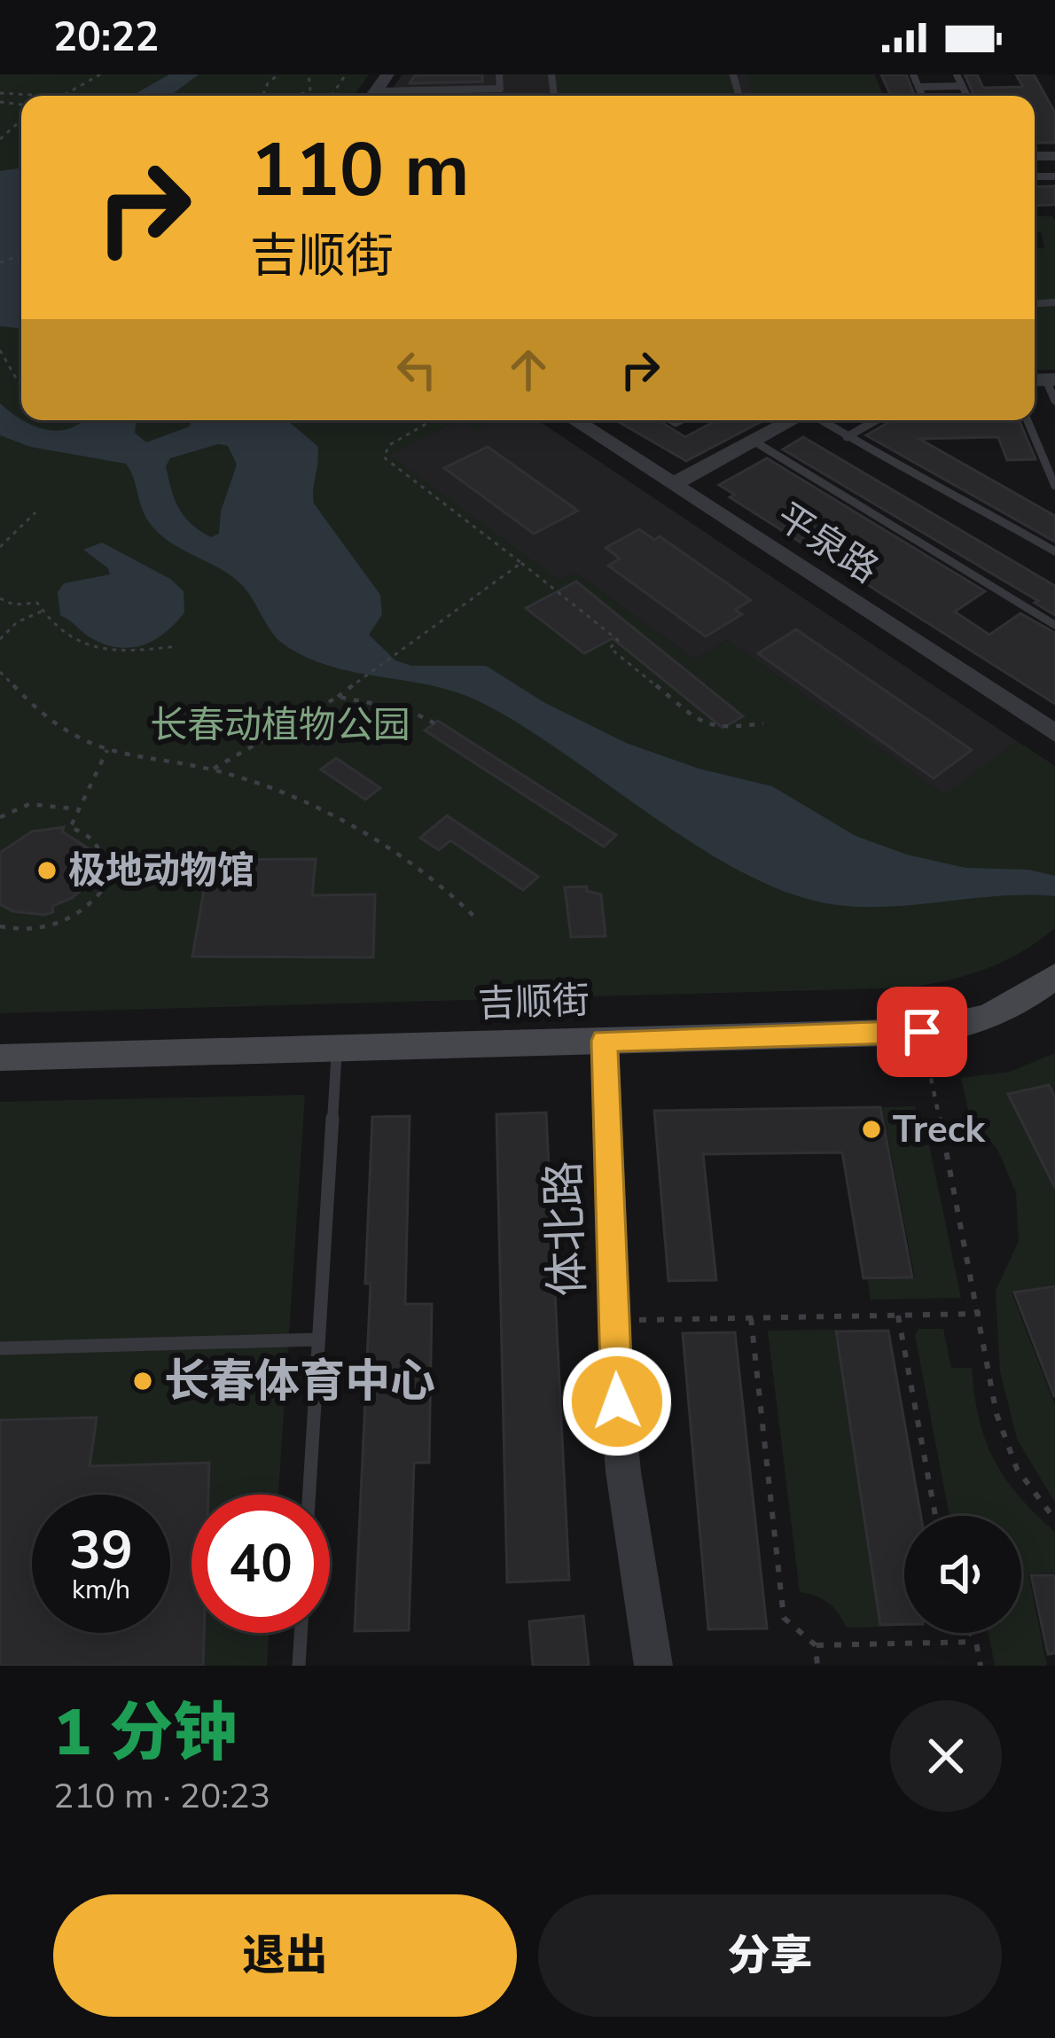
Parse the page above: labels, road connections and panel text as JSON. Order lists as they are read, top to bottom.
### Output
{
  "streets": {
    "main road": ["吉顺街"],
    "street": ["平泉路", "体北路"]
  },
  "crossings": [
    ["吉顺街", "体北路"]
  ],
  "parks": ["长春动植物公园"],
  "places": ["极地动物馆", "Treck", "长春体育中心"],
  "page": {
    "status": "20:22",
    "turn": ["110 m", "吉顺街"],
    "speed": "39 km/h",
    "limit": "40",
    "heading": ["1 分钟", "210 m · 20:23"],
    "buttons": ["退出", "分享"]
  }
}
